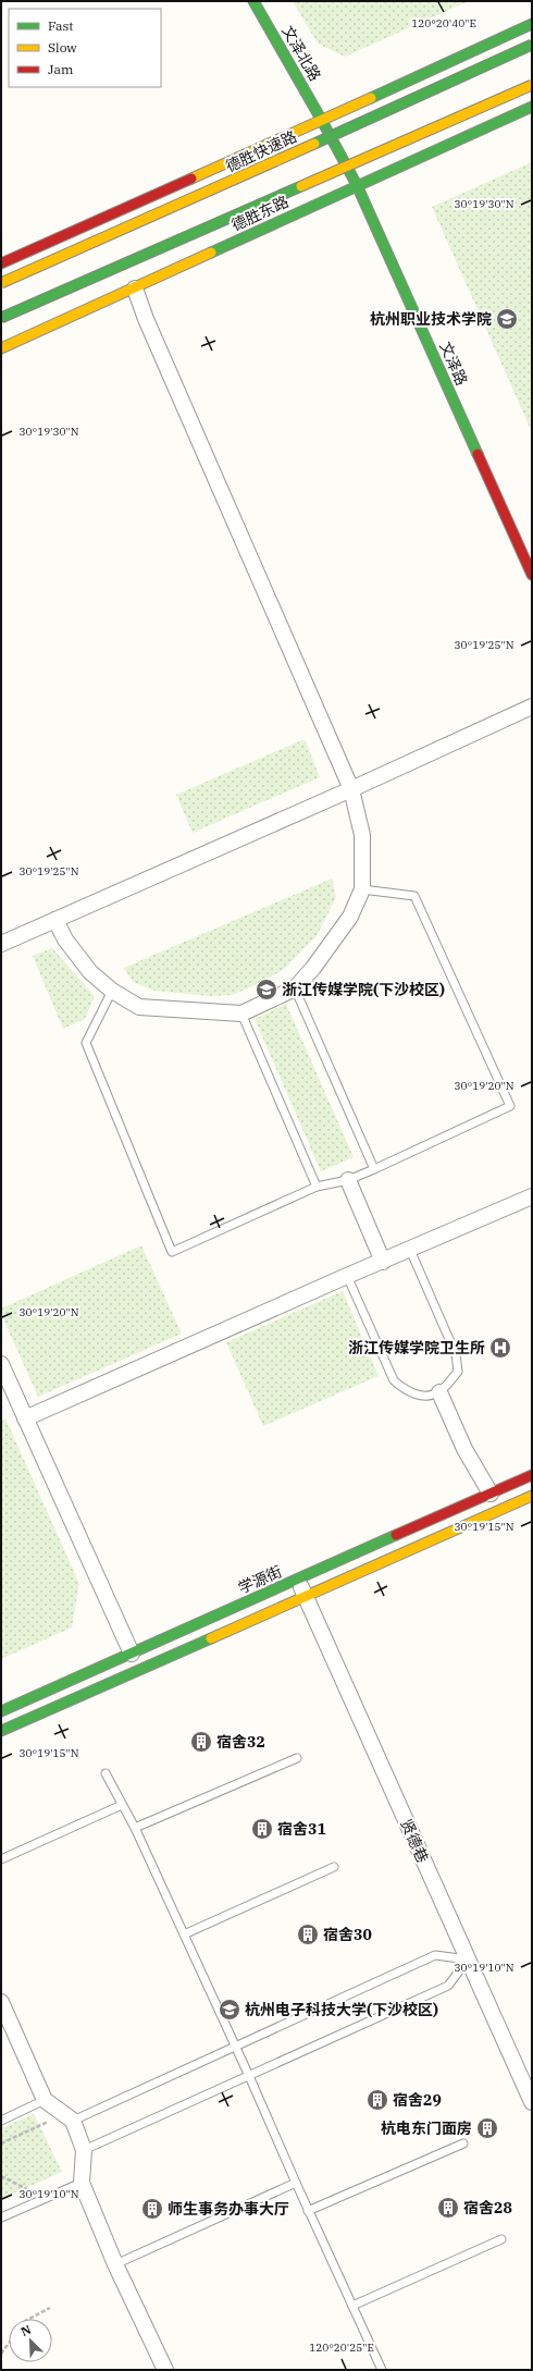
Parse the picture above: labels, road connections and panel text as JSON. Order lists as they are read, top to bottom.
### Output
{
  "streets": {
    "main road": [
      "文泽北路",
      "德胜快速路",
      "德胜东路",
      "文泽路",
      "学源街"
    ],
    "street": ["贤德巷"]
  },
  "crossings": [
    ["文泽北路", "文泽路"],
    ["德胜东路", "文泽路"],
    ["学源街", "贤德巷"]
  ],
  "places": {
    "school or university": ["杭州职业技术学院", "浙江传媒学院(下沙校区)", "杭州电子科技大学(下沙校区)"],
    "hospital": ["浙江传媒学院卫生所"],
    "building": [
      "宿舍32",
      "宿舍31",
      "宿舍30",
      "宿舍29",
      "杭电东门面房",
      "宿舍28",
      "师生事务办事大厅"
    ]
  },
  "legend": ["Fast", "Slow", "Jam"],
  "north": "top left",
  "coordinates": [
    "120°20'40\"E",
    "30°19'30\"N",
    "30°19'25\"N",
    "30°19'20\"N",
    "30°19'15\"N",
    "30°19'10\"N",
    "120°20'25\"E"
  ]
}
